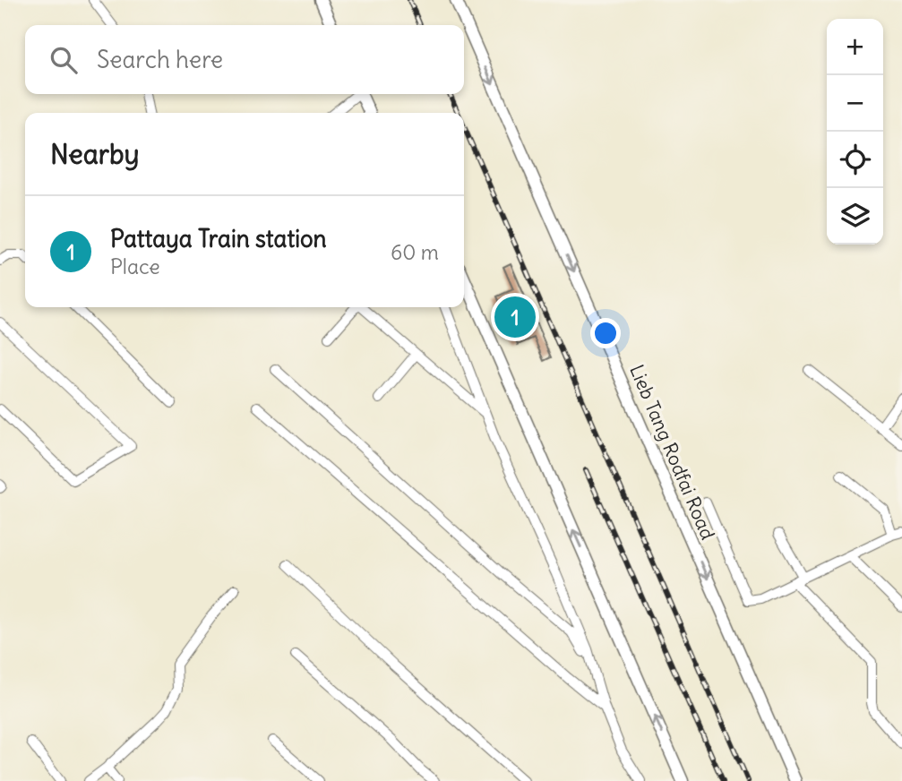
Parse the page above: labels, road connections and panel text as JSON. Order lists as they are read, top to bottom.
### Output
{
  "streets": {
    "street": ["Lieb Tang Rodfai Road"]
  },
  "one_way": ["Lieb Tang Rodfai Road"],
  "page": {
    "map_buttons": ["+", "−"],
    "search": "Search here",
    "heading": "Nearby",
    "list": [
      {
        "mark": "1",
        "name": "Pattaya Train station",
        "note": "Place",
        "value": "60 m"
      }
    ],
    "pins": "1"
  }
}
